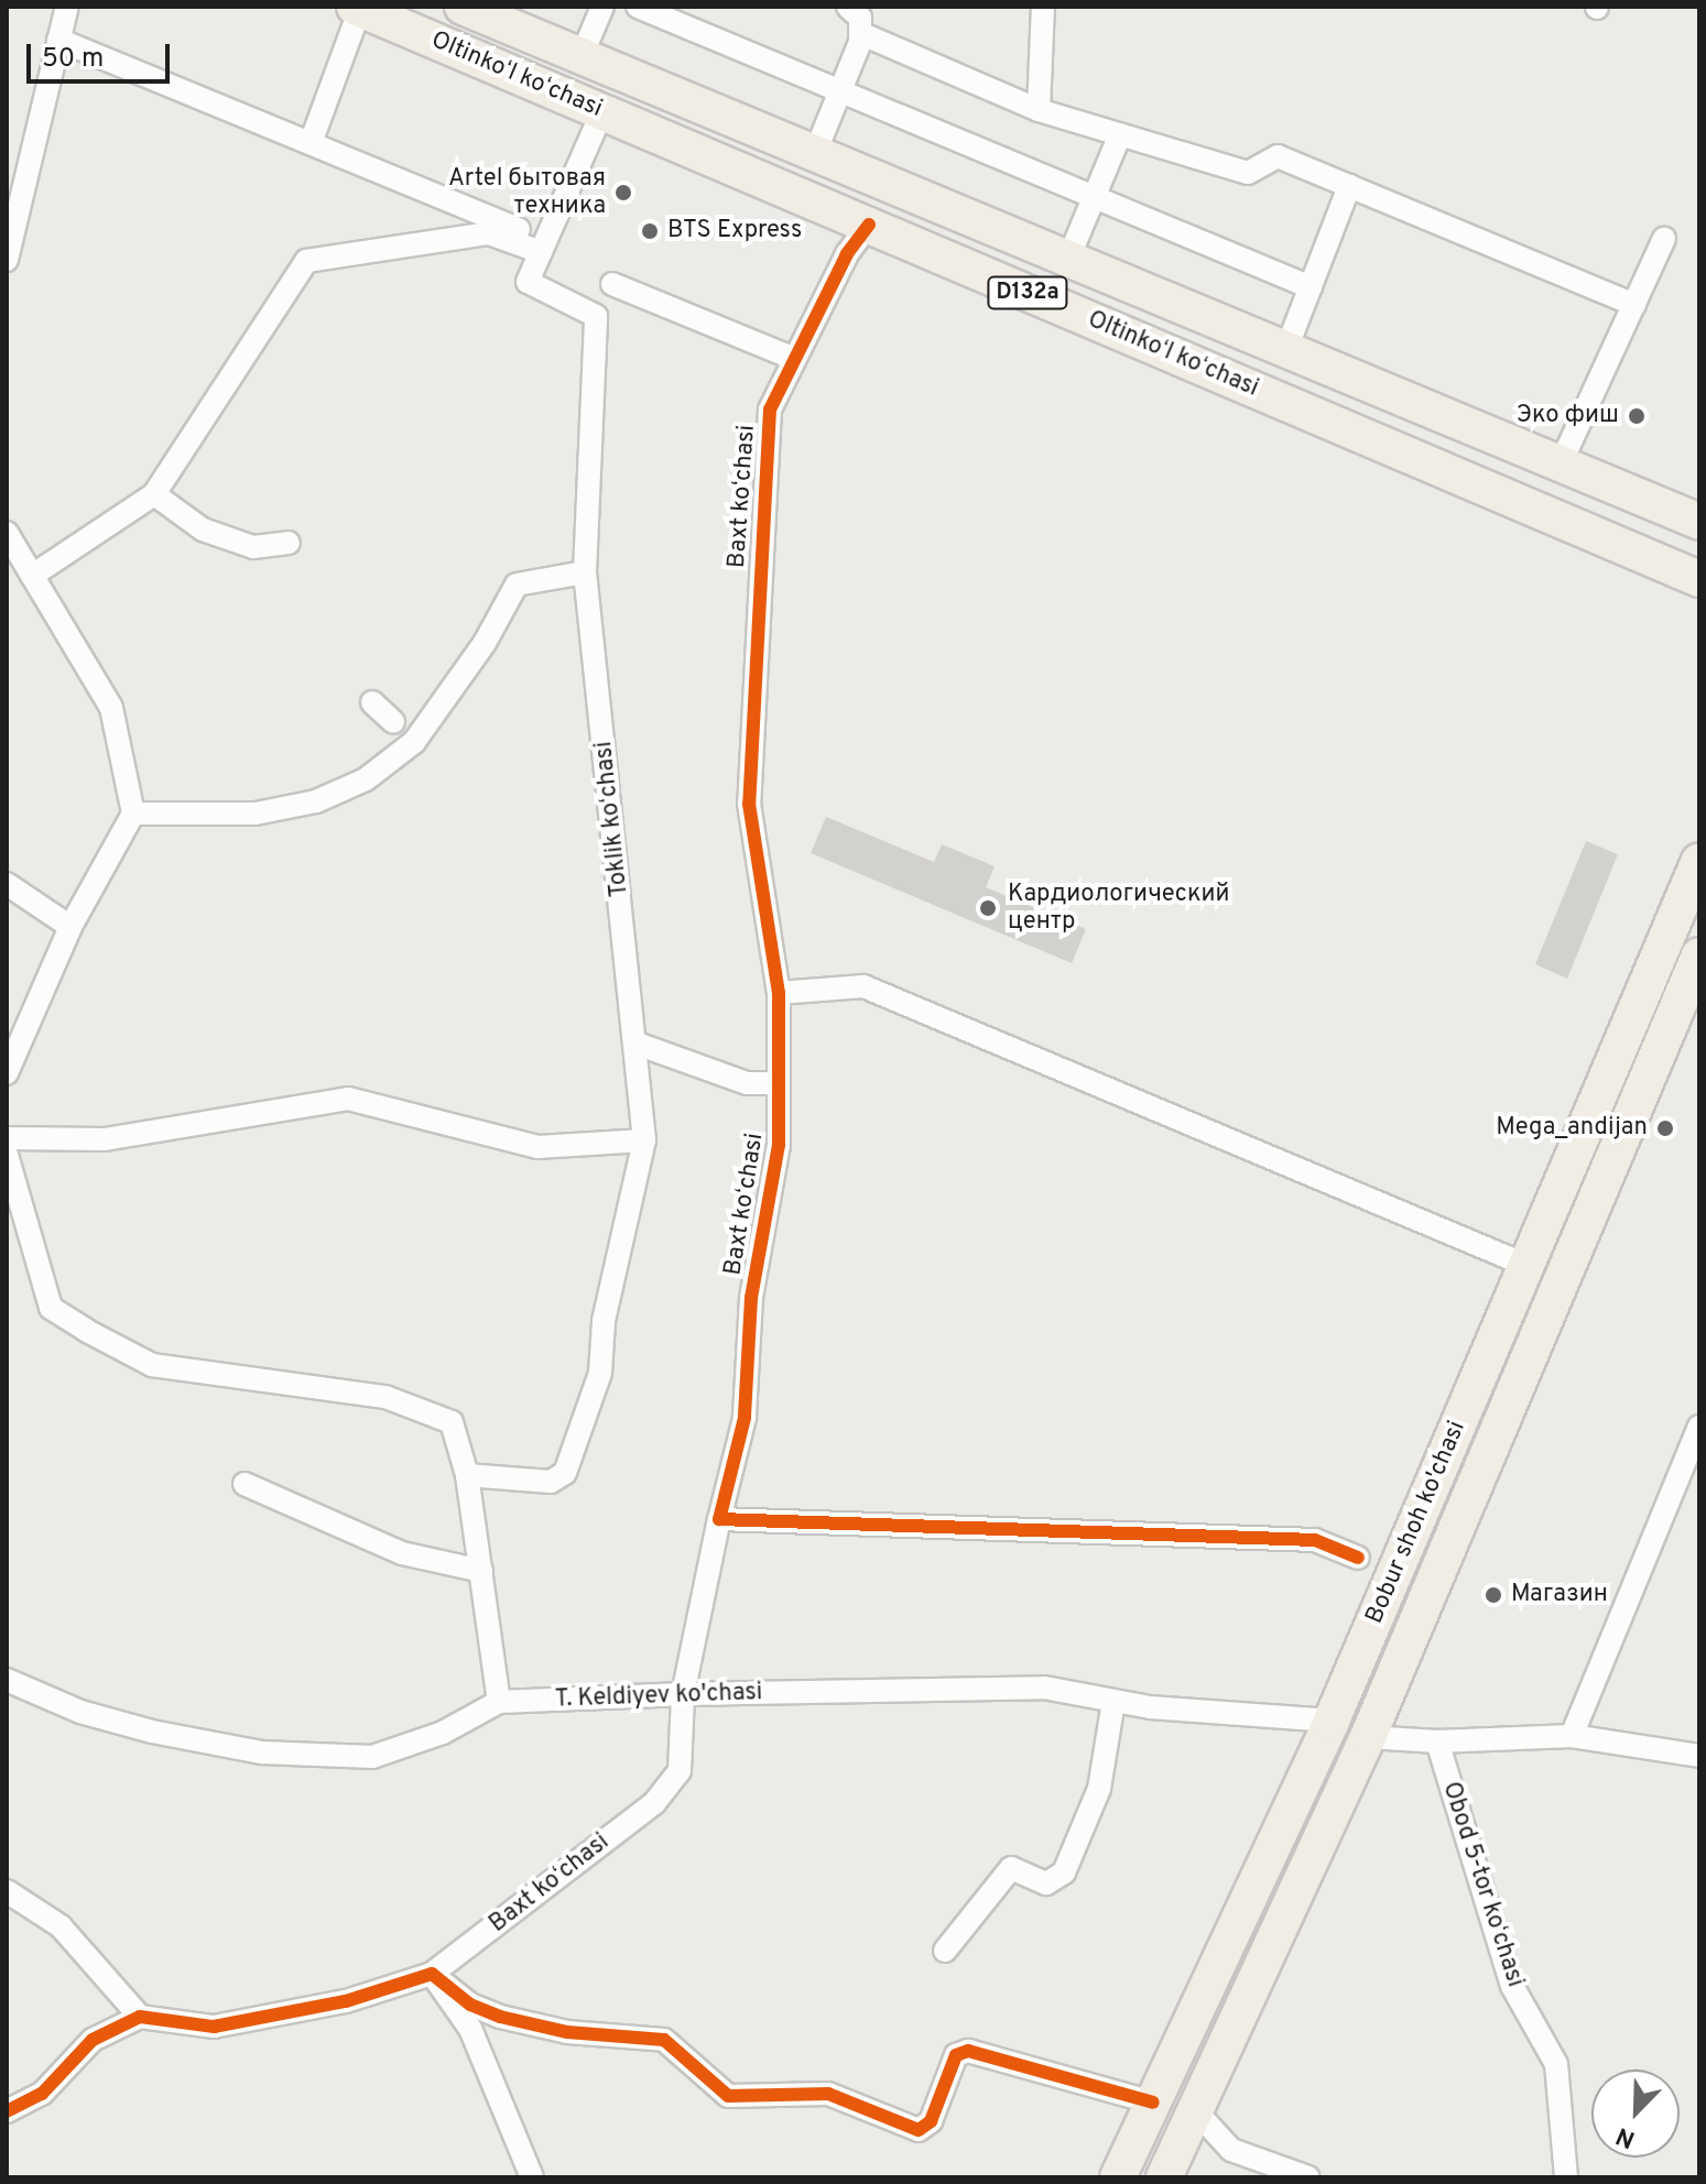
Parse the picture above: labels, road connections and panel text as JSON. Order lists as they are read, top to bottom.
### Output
{
  "streets": {
    "main road": ["Oltinkoʻl koʻchasi", "D132a", "Bobur shoh ko'chasi"],
    "street": [
      "Baxt koʻchasi",
      "Toklik koʻchasi",
      "T. Keldiyev ko'chasi",
      "Obod 5-tor koʻchasi"
    ]
  },
  "crossings": [
    ["Oltinkoʻl koʻchasi", "Baxt koʻchasi"],
    ["Oltinkoʻl koʻchasi", "Toklik koʻchasi"],
    ["Baxt koʻchasi", "T. Keldiyev ko'chasi"],
    ["Bobur shoh ko'chasi", "T. Keldiyev ko'chasi"]
  ],
  "places": [
    "Artel бытовая техника",
    "BTS Express",
    "Эко фиш",
    "Кардиологический центр",
    "Mega_andijan",
    "Магазин"
  ],
  "scale_bar": "50 m",
  "north": "bottom left"
}
